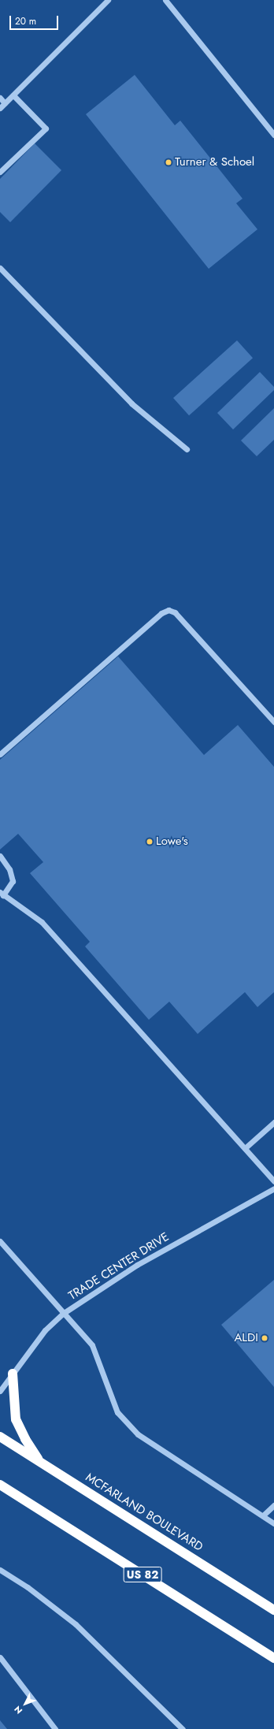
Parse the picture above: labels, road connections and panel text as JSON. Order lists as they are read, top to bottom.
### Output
{
  "streets": {
    "highway": ["MCFARLAND BOULEVARD", "US 82"],
    "street": ["TRADE CENTER DRIVE"]
  },
  "places": ["Turner & Schoel", "Lowe's", "ALDI"],
  "scale_bar": "20 m",
  "north": "bottom left"
}
